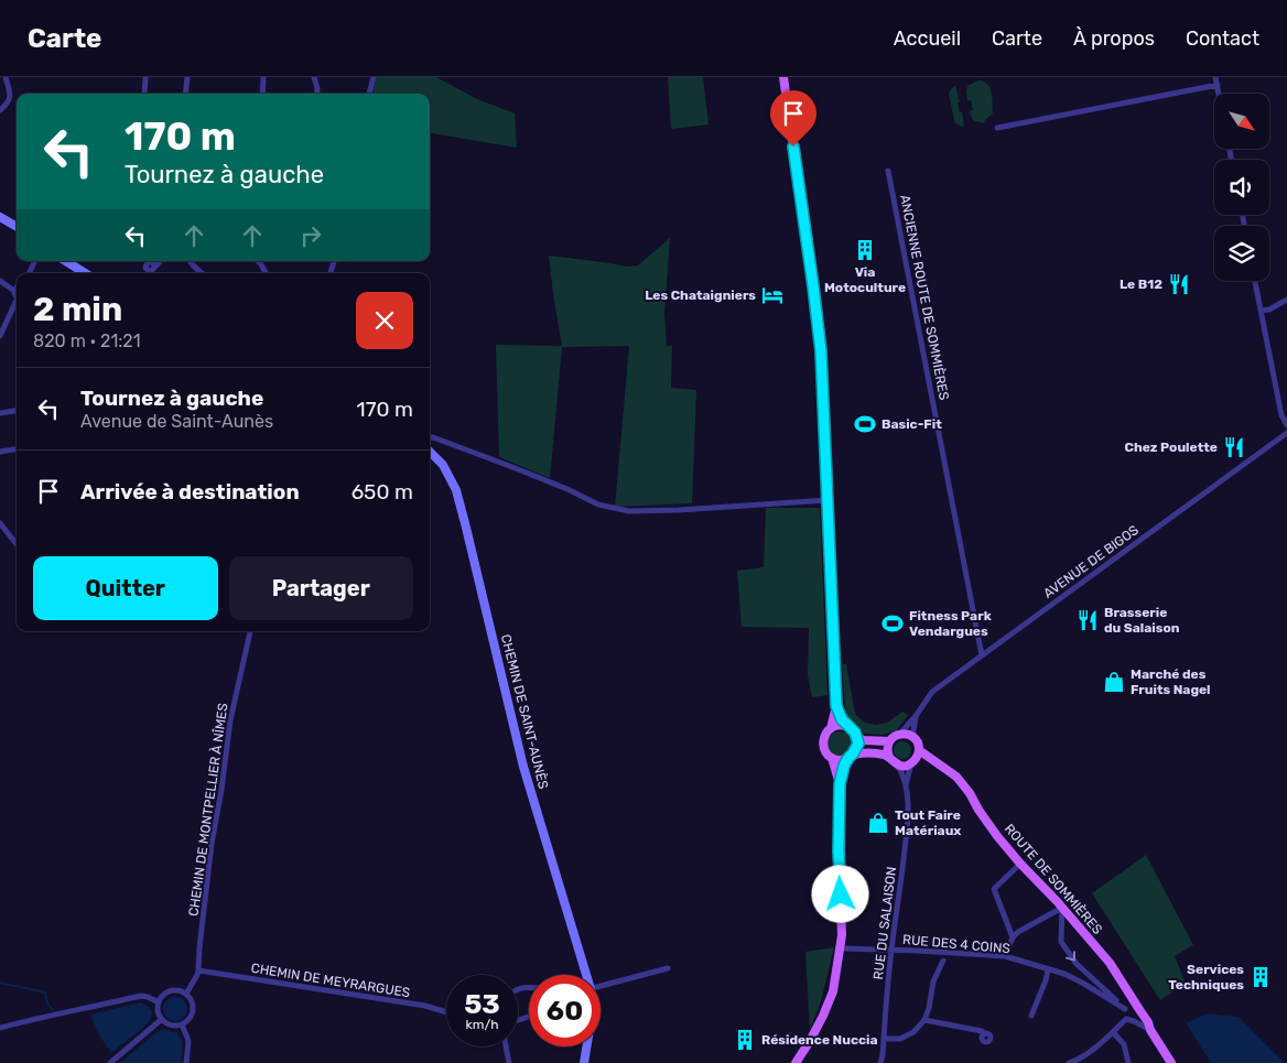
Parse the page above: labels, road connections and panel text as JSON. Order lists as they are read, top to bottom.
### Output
{
  "streets": {
    "main road": ["ROUTE DE SOMMIÈRES"],
    "street": [
      "ANCIENNE ROUTE DE SOMMIÈRES",
      "AVENUE DE BIGOS",
      "CHEMIN DE SAINT-AUNÈS",
      "CHEMIN DE MONTPELLIER À NÎMES",
      "RUE DU SALAISON",
      "RUE DES 4 COINS",
      "CHEMIN DE MEYRARGUES"
    ]
  },
  "crossings": [
    ["ANCIENNE ROUTE DE SOMMIÈRES", "AVENUE DE BIGOS"],
    ["AVENUE DE BIGOS", "ROUTE DE SOMMIÈRES"],
    ["AVENUE DE BIGOS", "RUE DU SALAISON"],
    ["CHEMIN DE MONTPELLIER À NÎMES", "CHEMIN DE MEYRARGUES"],
    ["ROUTE DE SOMMIÈRES", "RUE DU SALAISON"],
    ["ROUTE DE SOMMIÈRES", "RUE DES 4 COINS"],
    ["RUE DU SALAISON", "RUE DES 4 COINS"]
  ],
  "places": {
    "building": ["Via Motoculture", "Services Techniques", "Résidence Nuccia"],
    "restaurant": ["Le B12", "Chez Poulette", "Brasserie du Salaison"],
    "hotel": ["Les Chataigniers"],
    "sports": ["Basic-Fit", "Fitness Park Vendargues"],
    "shop": ["Marché des Fruits Nagel", "Tout Faire Matériaux"]
  },
  "north": "bottom right",
  "page": {
    "header": "Carte",
    "nav": [
      "Accueil",
      "Carte",
      "À propos",
      "Contact"
    ],
    "turn": ["170 m", "Tournez à gauche"],
    "heading": ["2 min", "820 m · 21:21"],
    "list": [
      {
        "name": "Tournez à gauche",
        "note": "Avenue de Saint-Aunès",
        "value": "170 m"
      },
      {
        "name": "Arrivée à destination",
        "value": "650 m"
      }
    ],
    "buttons": ["Quitter", "Partager"],
    "speed": "53 km/h",
    "limit": "60"
  }
}
